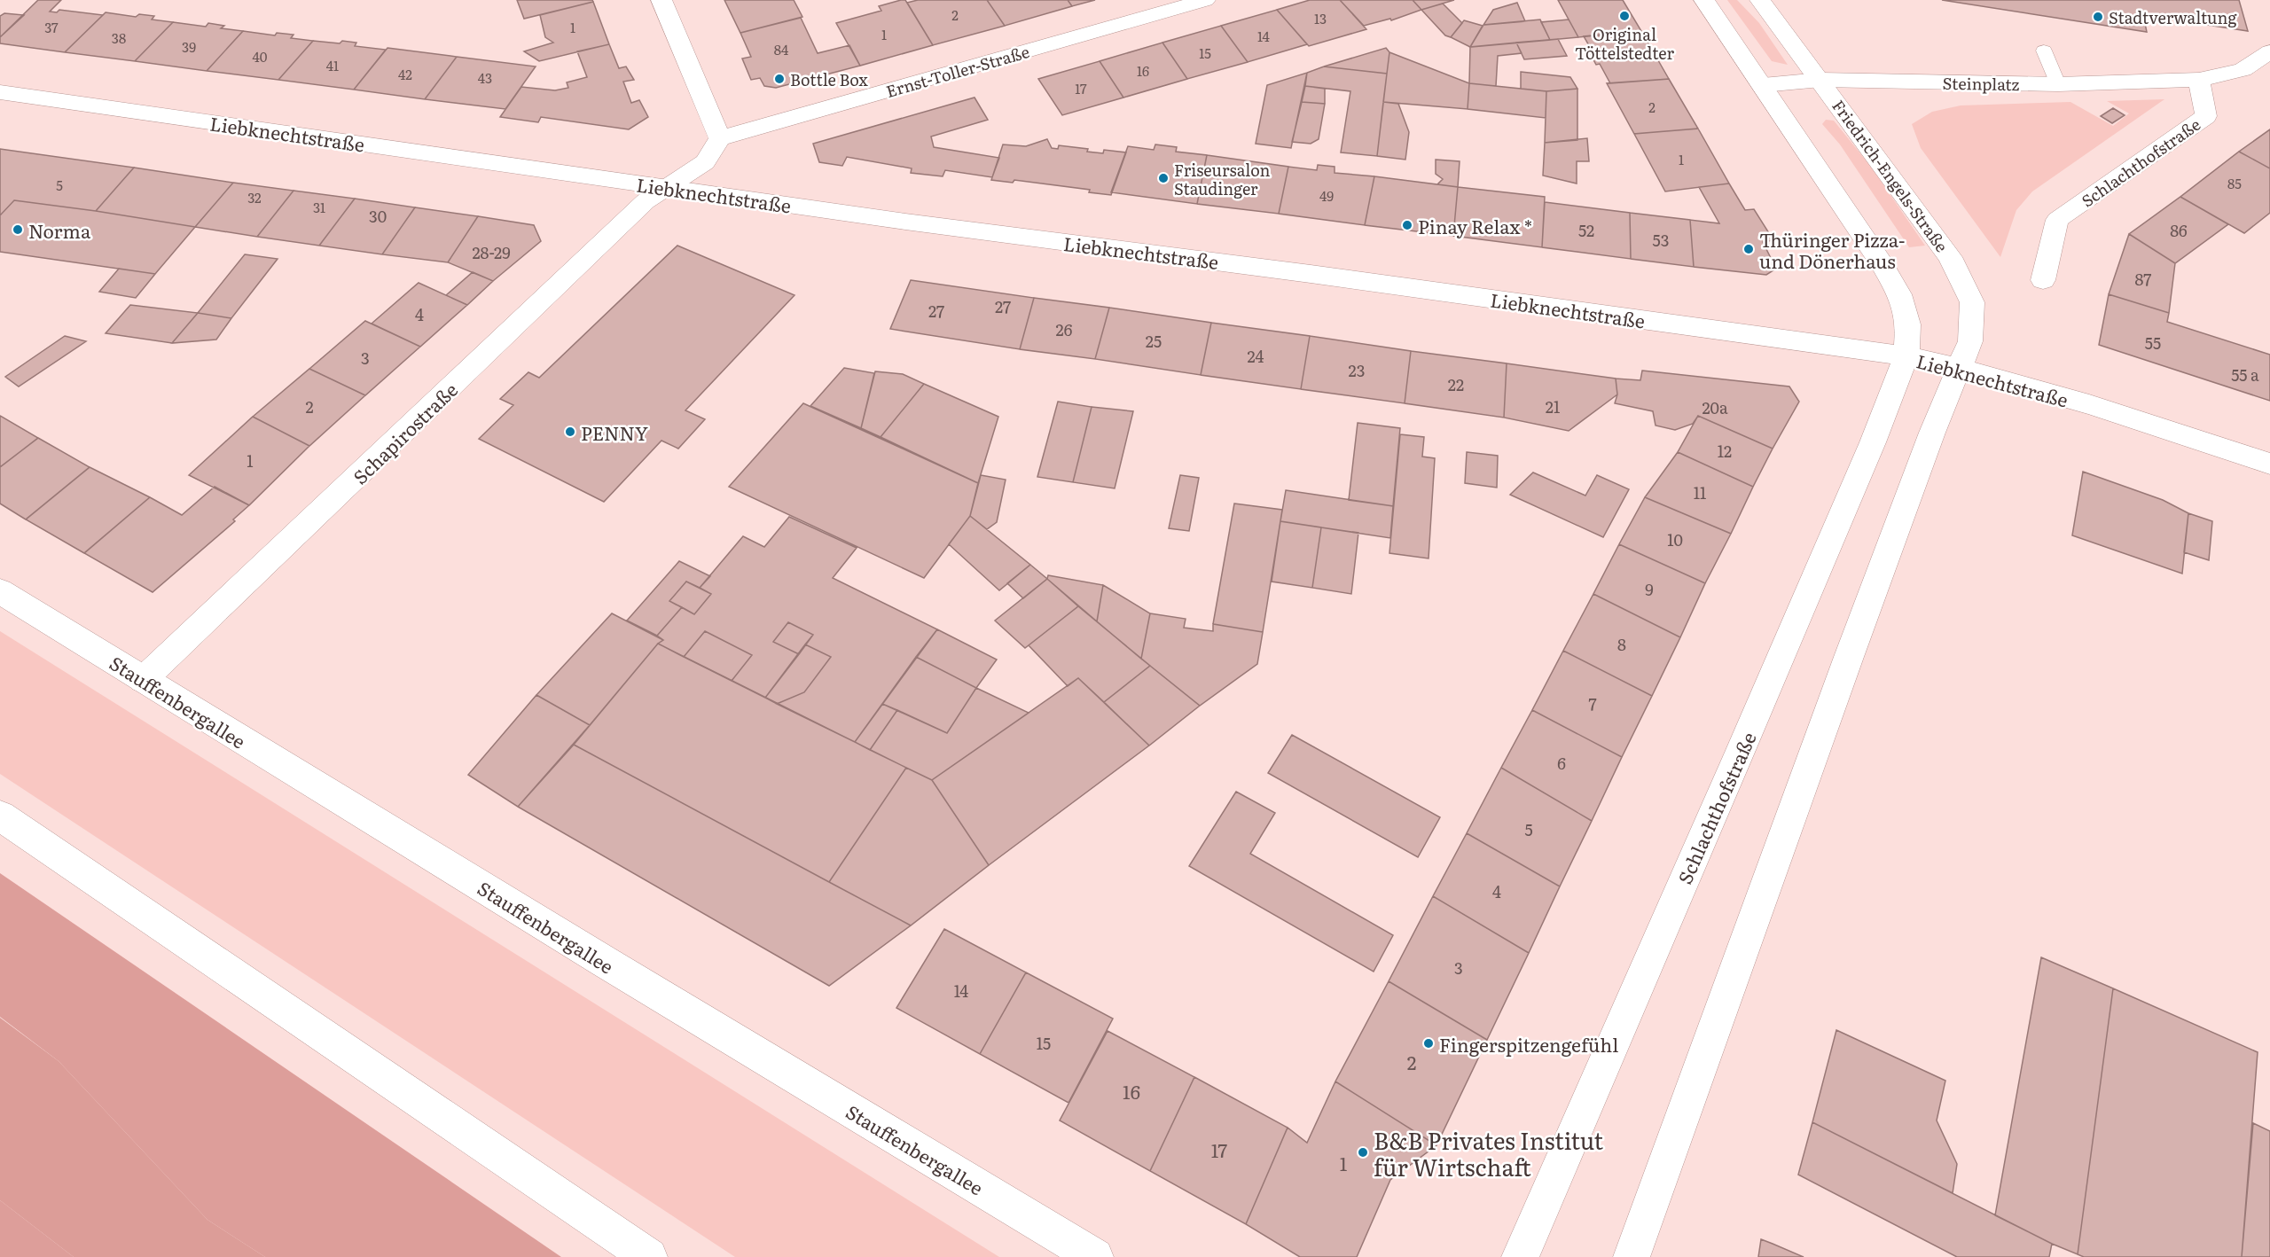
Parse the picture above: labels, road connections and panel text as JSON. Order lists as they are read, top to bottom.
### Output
{
  "streets": {
    "street": [
      "Ernst-Toller-Straße",
      "Steinplatz",
      "Liebknechtstraße",
      "Schlachthofstraße",
      "Friedrich-Engels-Straße",
      "Schapirostraße",
      "Stauffenbergallee"
    ]
  },
  "crossings": [
    ["Steinplatz", "Schlachthofstraße"],
    ["Steinplatz", "Friedrich-Engels-Straße"],
    ["Liebknechtstraße", "Schlachthofstraße"],
    ["Liebknechtstraße", "Friedrich-Engels-Straße"],
    ["Liebknechtstraße", "Schapirostraße"],
    ["Schapirostraße", "Stauffenbergallee"]
  ],
  "places": [
    "Original Töttelstedter",
    "Stadtverwaltung",
    "Bottle Box",
    "Friseursalon Staudinger",
    "Pinay Relax *",
    "Norma",
    "Thüringer Pizza- und Dönerhaus",
    "PENNY",
    "Fingerspitzengefühl",
    "B&B Privates Institut für Wirtschaft"
  ],
  "house_numbers": [
    "2",
    "13",
    "37",
    "1",
    "1",
    "14",
    "38",
    "39",
    "84",
    "15",
    "40",
    "41",
    "16",
    "42",
    "43",
    "17",
    "2",
    "1",
    "85",
    "5",
    "49",
    "32",
    "31",
    "30",
    "52",
    "86",
    "53",
    "28-29",
    "87",
    "27",
    "27",
    "4",
    "26",
    "25",
    "55",
    "24",
    "3",
    "23",
    "55 a",
    "22",
    "2",
    "21",
    "20a",
    "12",
    "1",
    "11",
    "10",
    "9",
    "8",
    "7",
    "6",
    "5",
    "4",
    "3",
    "14",
    "15",
    "2",
    "16",
    "17",
    "1"
  ]
}
